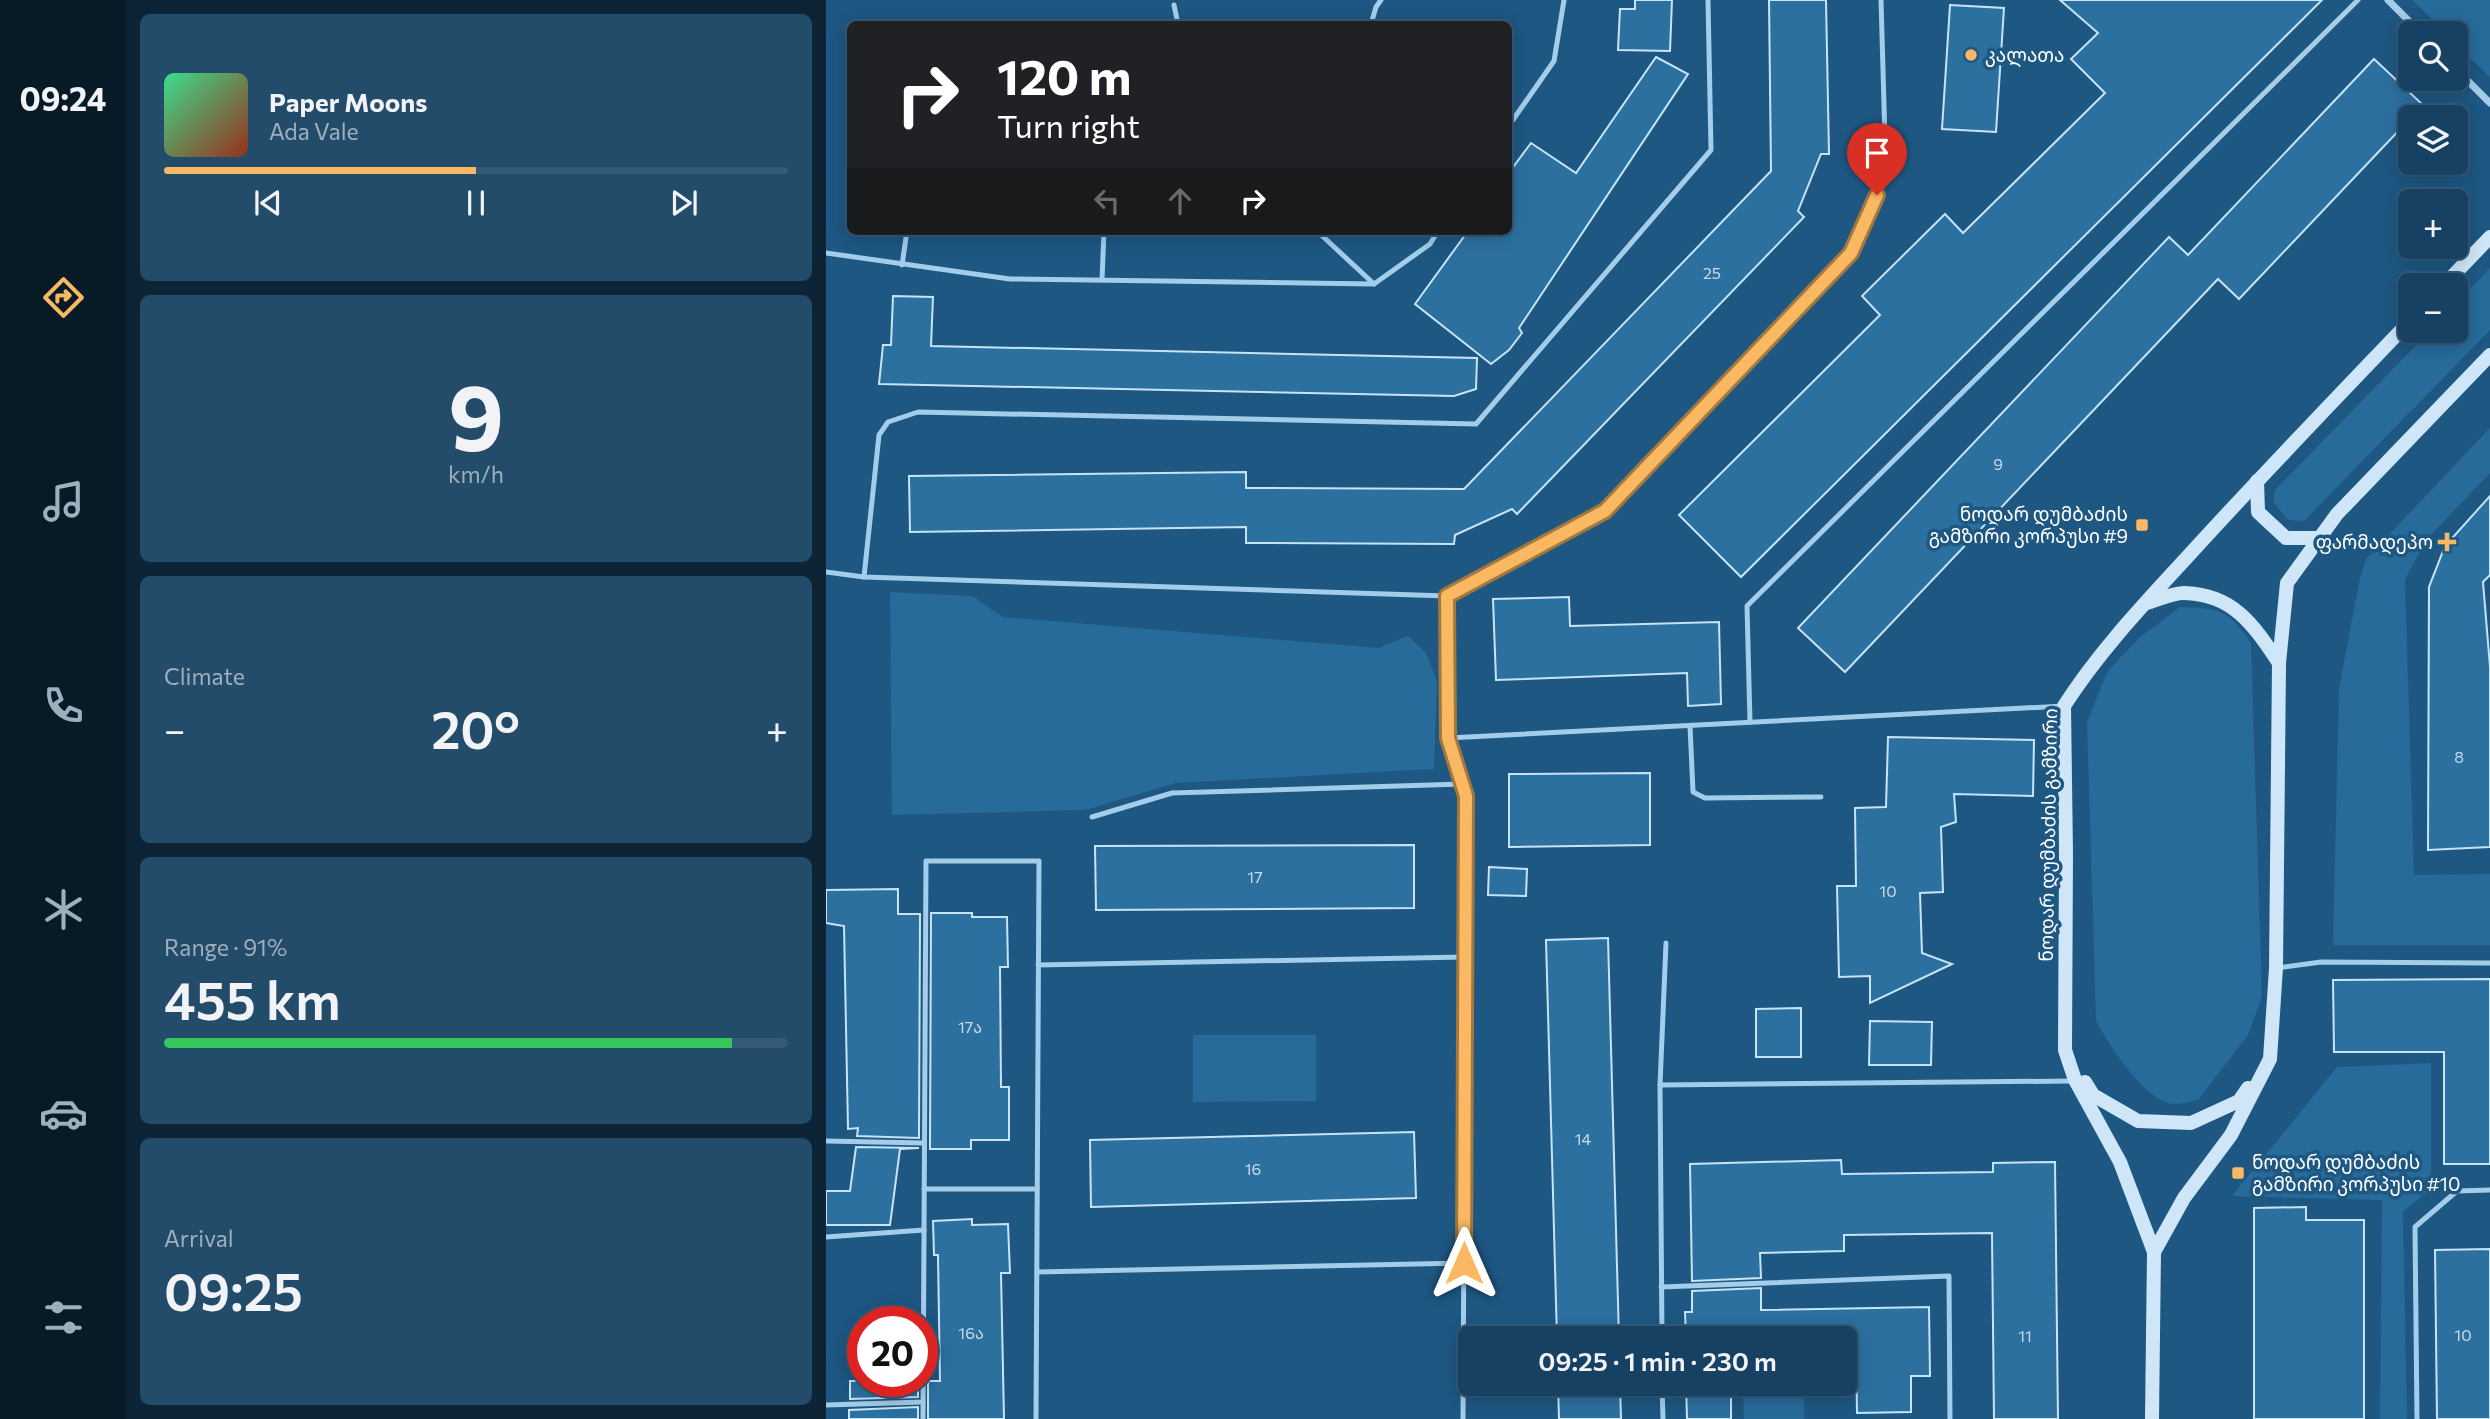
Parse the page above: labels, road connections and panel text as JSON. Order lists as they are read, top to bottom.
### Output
{
  "streets": {
    "street": ["ნოდარ დუმბაძის გამზირი"]
  },
  "places": {
    "other": ["კალათა"],
    "transit": ["ნოდარ დუმბაძის გამზირი კორპუსი #9", "ნოდარ დუმბაძის გამზირი კორპუსი #10"],
    "health": ["ფარმადეპო"]
  },
  "house_numbers": [
    "25",
    "9",
    "8",
    "17",
    "10",
    "17ა",
    "14",
    "16",
    "16ა",
    "10",
    "11"
  ],
  "page": {
    "tabs": "09:24",
    "map_buttons": ["+", "−"],
    "turn": ["120 m", "Turn right"],
    "song": ["Paper Moons", "Ada Vale"],
    "tile": [
      ["9", "km/h"],
      "Climate",
      ["Range · 91%", "455 km"],
      ["Arrival", "09:25"]
    ],
    "heat": ["−", "20°", "+"],
    "limit": "20",
    "trip": "09:25 · 1 min · 230 m"
  }
}
